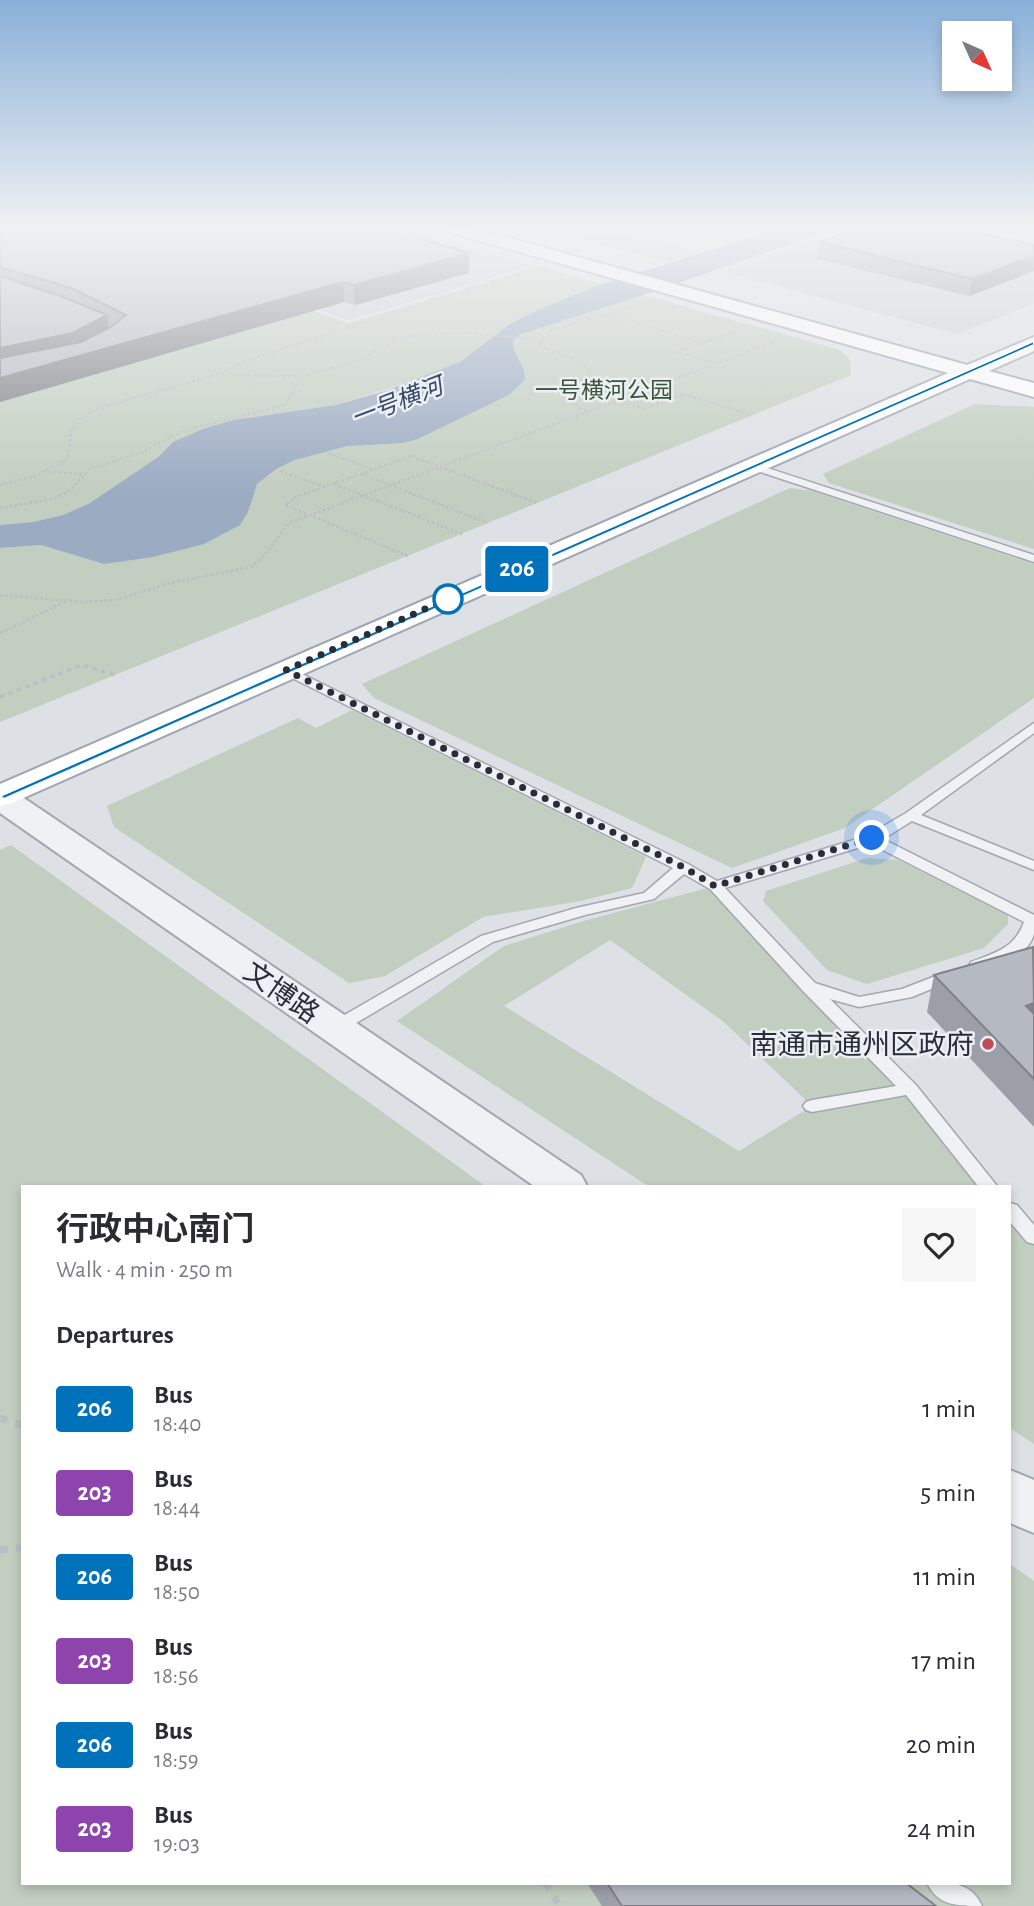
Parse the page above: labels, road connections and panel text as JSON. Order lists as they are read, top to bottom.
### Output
{
  "streets": {
    "street": ["文博路"]
  },
  "water": ["一号横河"],
  "parks": ["一号横河公园"],
  "places": ["南通市通州区政府"],
  "lines": ["bus line 206"],
  "north": "bottom right",
  "page": {
    "on_map": "206",
    "heading": [
      ["行政中心南门", "Walk · 4 min · 250 m"],
      "Departures"
    ],
    "list": [
      {
        "mark": "206",
        "name": "Bus",
        "note": "18:40",
        "value": "1 min"
      },
      {
        "mark": "203",
        "name": "Bus",
        "note": "18:44",
        "value": "5 min"
      },
      {
        "mark": "206",
        "name": "Bus",
        "note": "18:50",
        "value": "11 min"
      },
      {
        "mark": "203",
        "name": "Bus",
        "note": "18:56",
        "value": "17 min"
      },
      {
        "mark": "206",
        "name": "Bus",
        "note": "18:59",
        "value": "20 min"
      },
      {
        "mark": "203",
        "name": "Bus",
        "note": "19:03",
        "value": "24 min"
      }
    ]
  }
}
